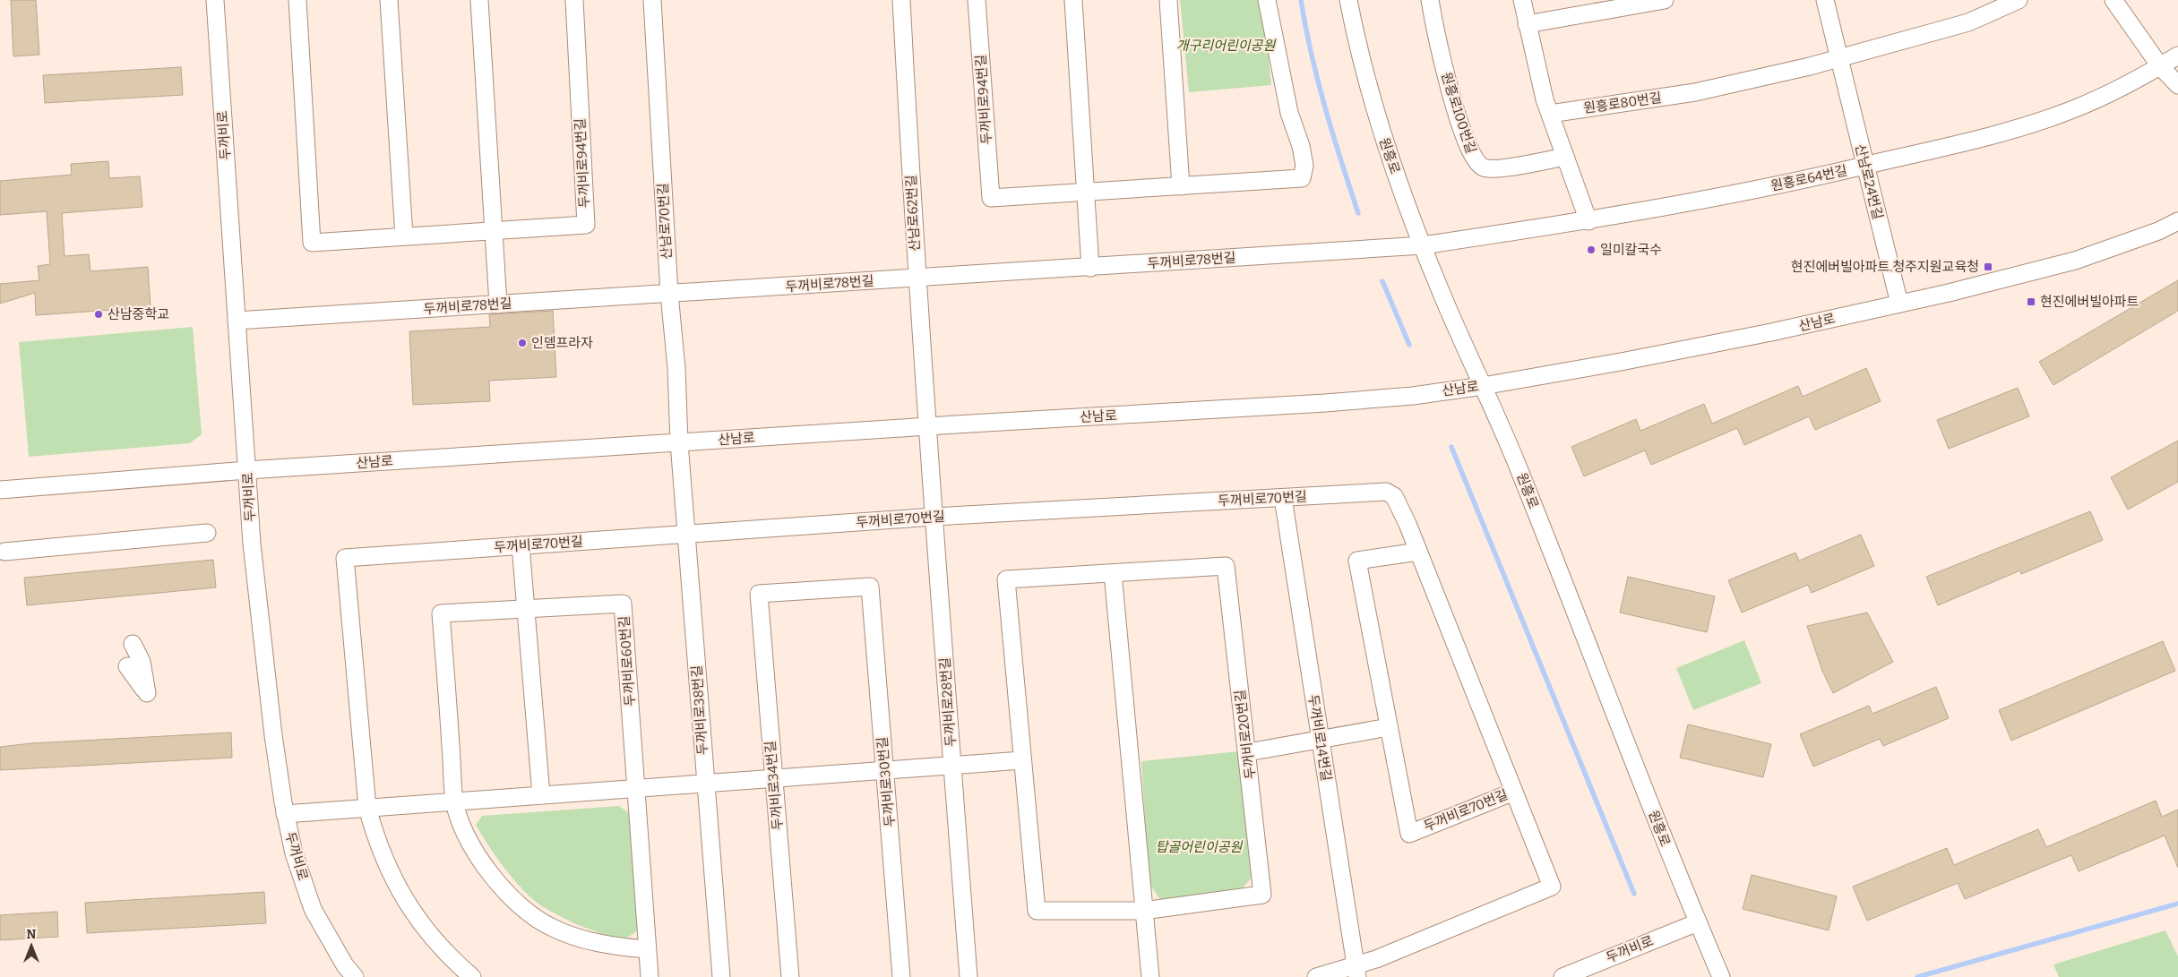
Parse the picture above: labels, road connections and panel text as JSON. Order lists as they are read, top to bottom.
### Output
{
  "streets": {
    "street": [
      "두꺼비로94번길",
      "원흥로80번길",
      "원흥로100번길",
      "두꺼비로",
      "원흥로",
      "원흥로64번길",
      "산남로24번길",
      "산남로62번길",
      "산남로70번길",
      "두꺼비로78번길",
      "산남로",
      "두꺼비로70번길",
      "두꺼비로60번길",
      "두꺼비로28번길",
      "두꺼비로38번길",
      "두꺼비로20번길",
      "두꺼비로14번길",
      "두꺼비로30번길",
      "두꺼비로34번길"
    ]
  },
  "crossings": [
    ["원흥로80번길", "산남로24번길"],
    ["두꺼비로", "원흥로"],
    ["두꺼비로", "두꺼비로78번길"],
    ["두꺼비로", "산남로"],
    ["원흥로", "원흥로64번길"],
    ["원흥로", "두꺼비로78번길"],
    ["원흥로", "산남로"],
    ["원흥로64번길", "산남로24번길"],
    ["원흥로64번길", "두꺼비로78번길"],
    ["산남로24번길", "산남로"],
    ["산남로62번길", "두꺼비로78번길"],
    ["산남로62번길", "산남로"],
    ["산남로62번길", "두꺼비로28번길"],
    ["산남로70번길", "두꺼비로78번길"],
    ["산남로70번길", "산남로"],
    ["산남로70번길", "두꺼비로38번길"],
    ["산남로", "두꺼비로28번길"],
    ["산남로", "두꺼비로38번길"],
    ["두꺼비로70번길", "두꺼비로28번길"],
    ["두꺼비로70번길", "두꺼비로38번길"],
    ["두꺼비로70번길", "두꺼비로14번길"],
    ["두꺼비로30번길", "두꺼비로34번길"]
  ],
  "parks": ["개구리어린이공원", "탑골어린이공원"],
  "places": {
    "other": ["일미칼국수", "산남중학교", "인뎀프라자"],
    "transit": ["현진에버빌아파트.청주지원교육청", "현진에버빌아파트"]
  },
  "north": "top"
}
